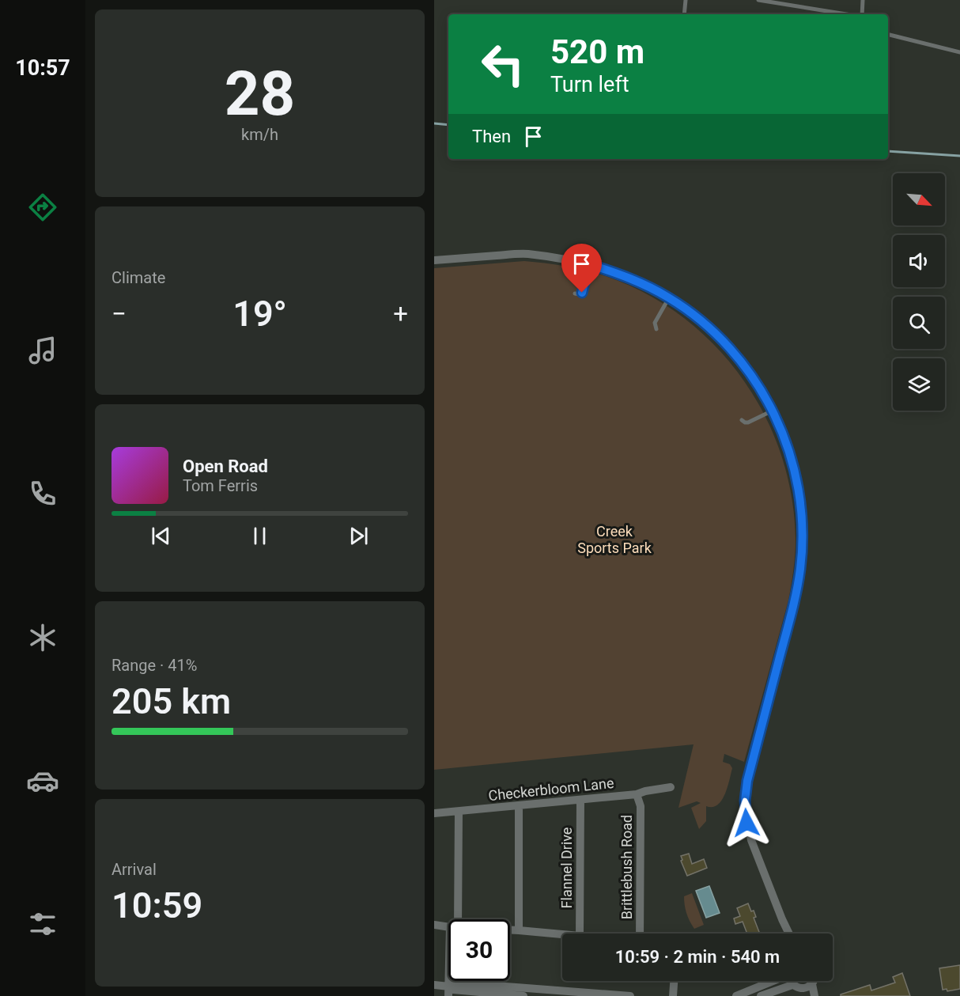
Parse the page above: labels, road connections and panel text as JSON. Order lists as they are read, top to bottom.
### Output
{
  "streets": {
    "street": ["Checkerbloom Lane", "Brittlebush Road", "Flannel Drive"]
  },
  "crossings": [
    ["Checkerbloom Lane", "Brittlebush Road"],
    ["Checkerbloom Lane", "Flannel Drive"]
  ],
  "parks": ["Creek Sports Park"],
  "north": "bottom right",
  "page": {
    "tabs": "10:57",
    "tile": [
      ["28", "km/h"],
      "Climate",
      ["Range · 41%", "205 km"],
      ["Arrival", "10:59"]
    ],
    "turn": ["520 m", "Turn left"],
    "then": "Then",
    "heat": ["−", "19°", "+"],
    "song": ["Open Road", "Tom Ferris"],
    "limit": "30",
    "trip": "10:59 · 2 min · 540 m"
  }
}
